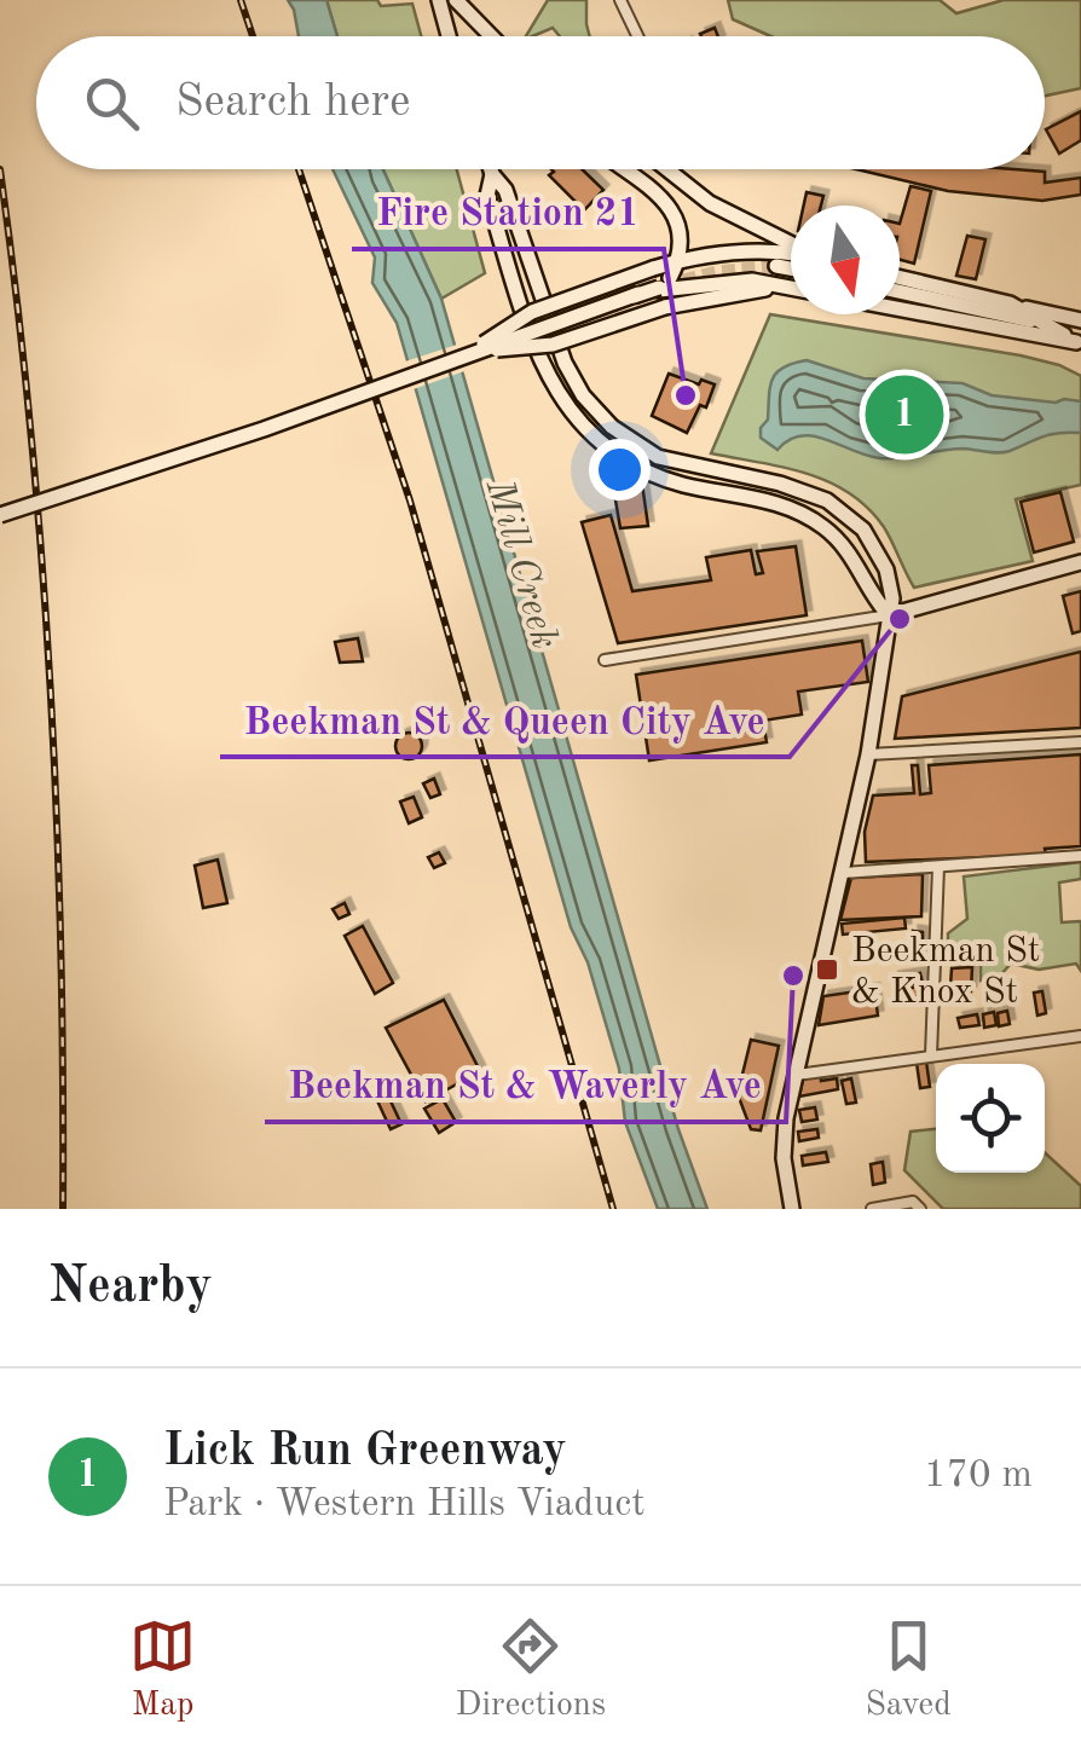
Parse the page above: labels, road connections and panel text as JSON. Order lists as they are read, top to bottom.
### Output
{
  "water": ["Mill Creek"],
  "places": {
    "other": ["Fire Station 21", "Beekman St & Queen City Ave", "Beekman St & Waverly Ave"],
    "transit": ["Beekman St & Knox St"]
  },
  "north": "bottom",
  "page": {
    "search": "Search here",
    "pins": "1",
    "heading": "Nearby",
    "list": [
      {
        "mark": "1",
        "name": "Lick Run Greenway",
        "note": "Park · Western Hills Viaduct",
        "value": "170 m"
      }
    ],
    "nav": ["Map", "Directions", "Saved"]
  }
}
